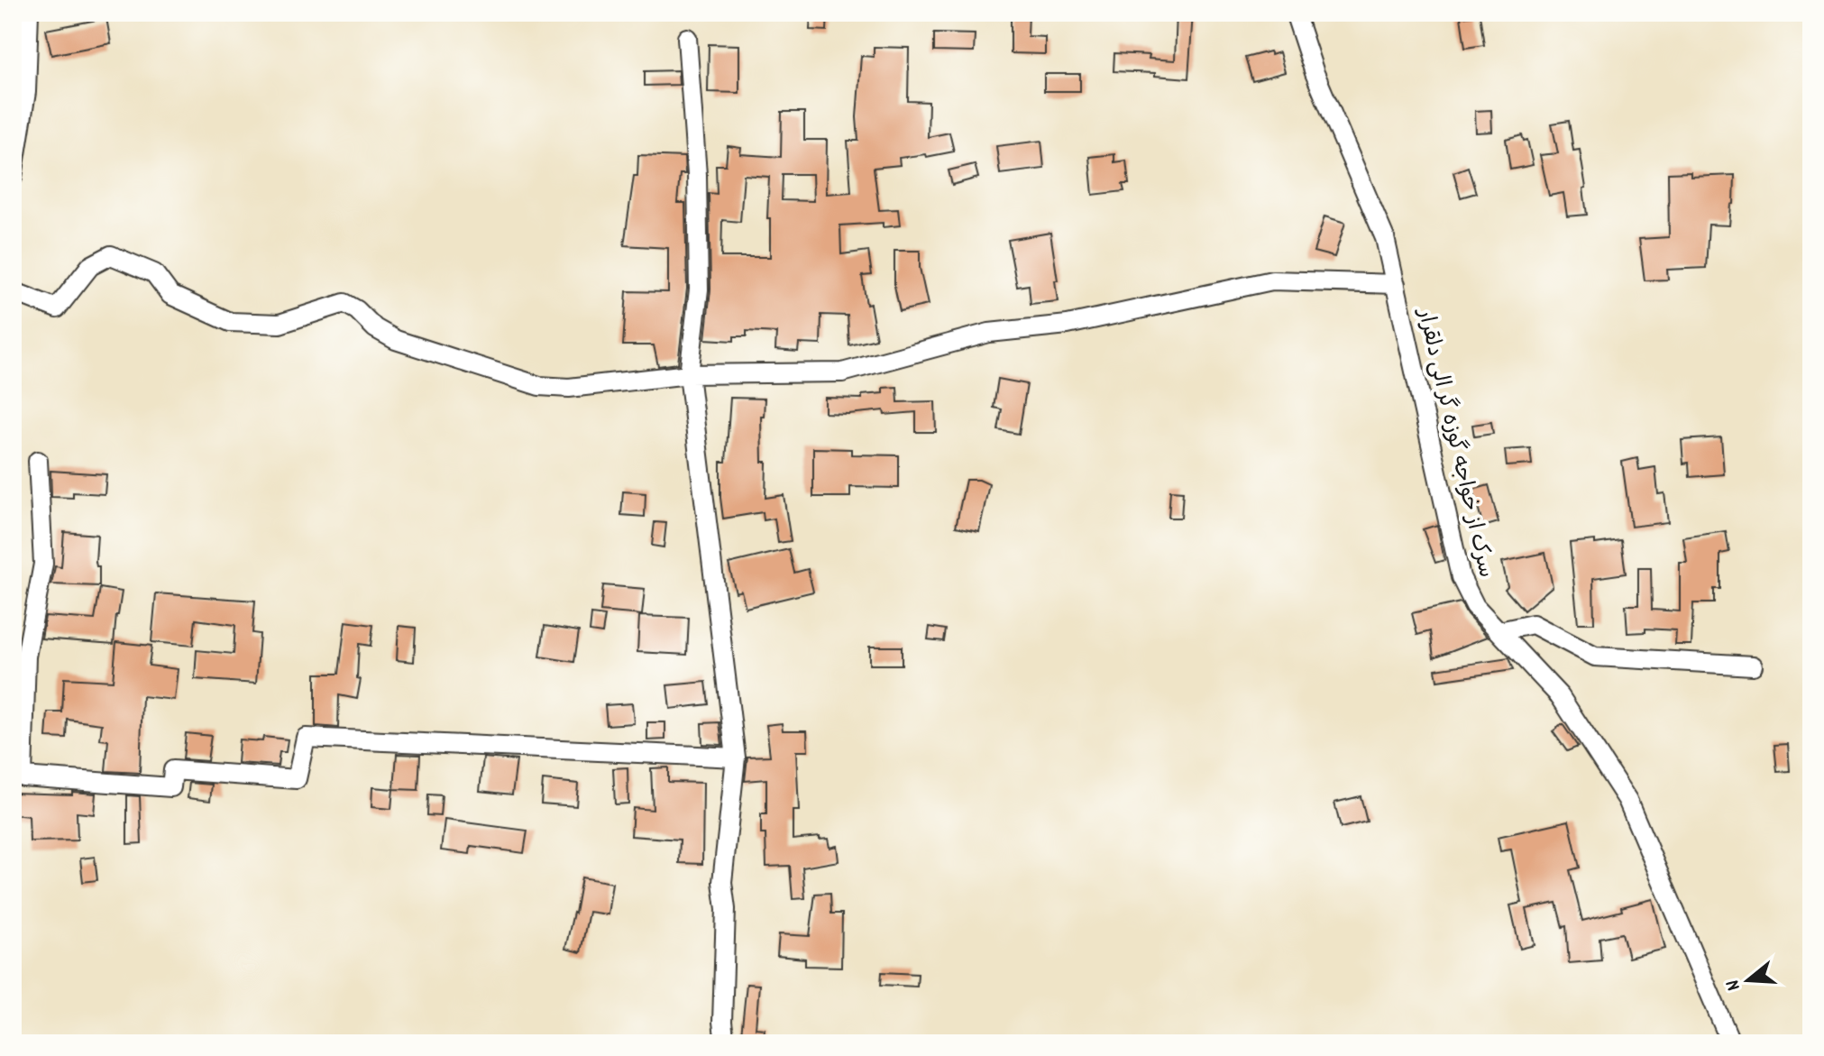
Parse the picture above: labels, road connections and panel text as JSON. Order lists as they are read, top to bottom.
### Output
{
  "streets": {
    "street": ["سرک از خواجه گوزه گر الی دلقرار"]
  },
  "north": "left"
}
